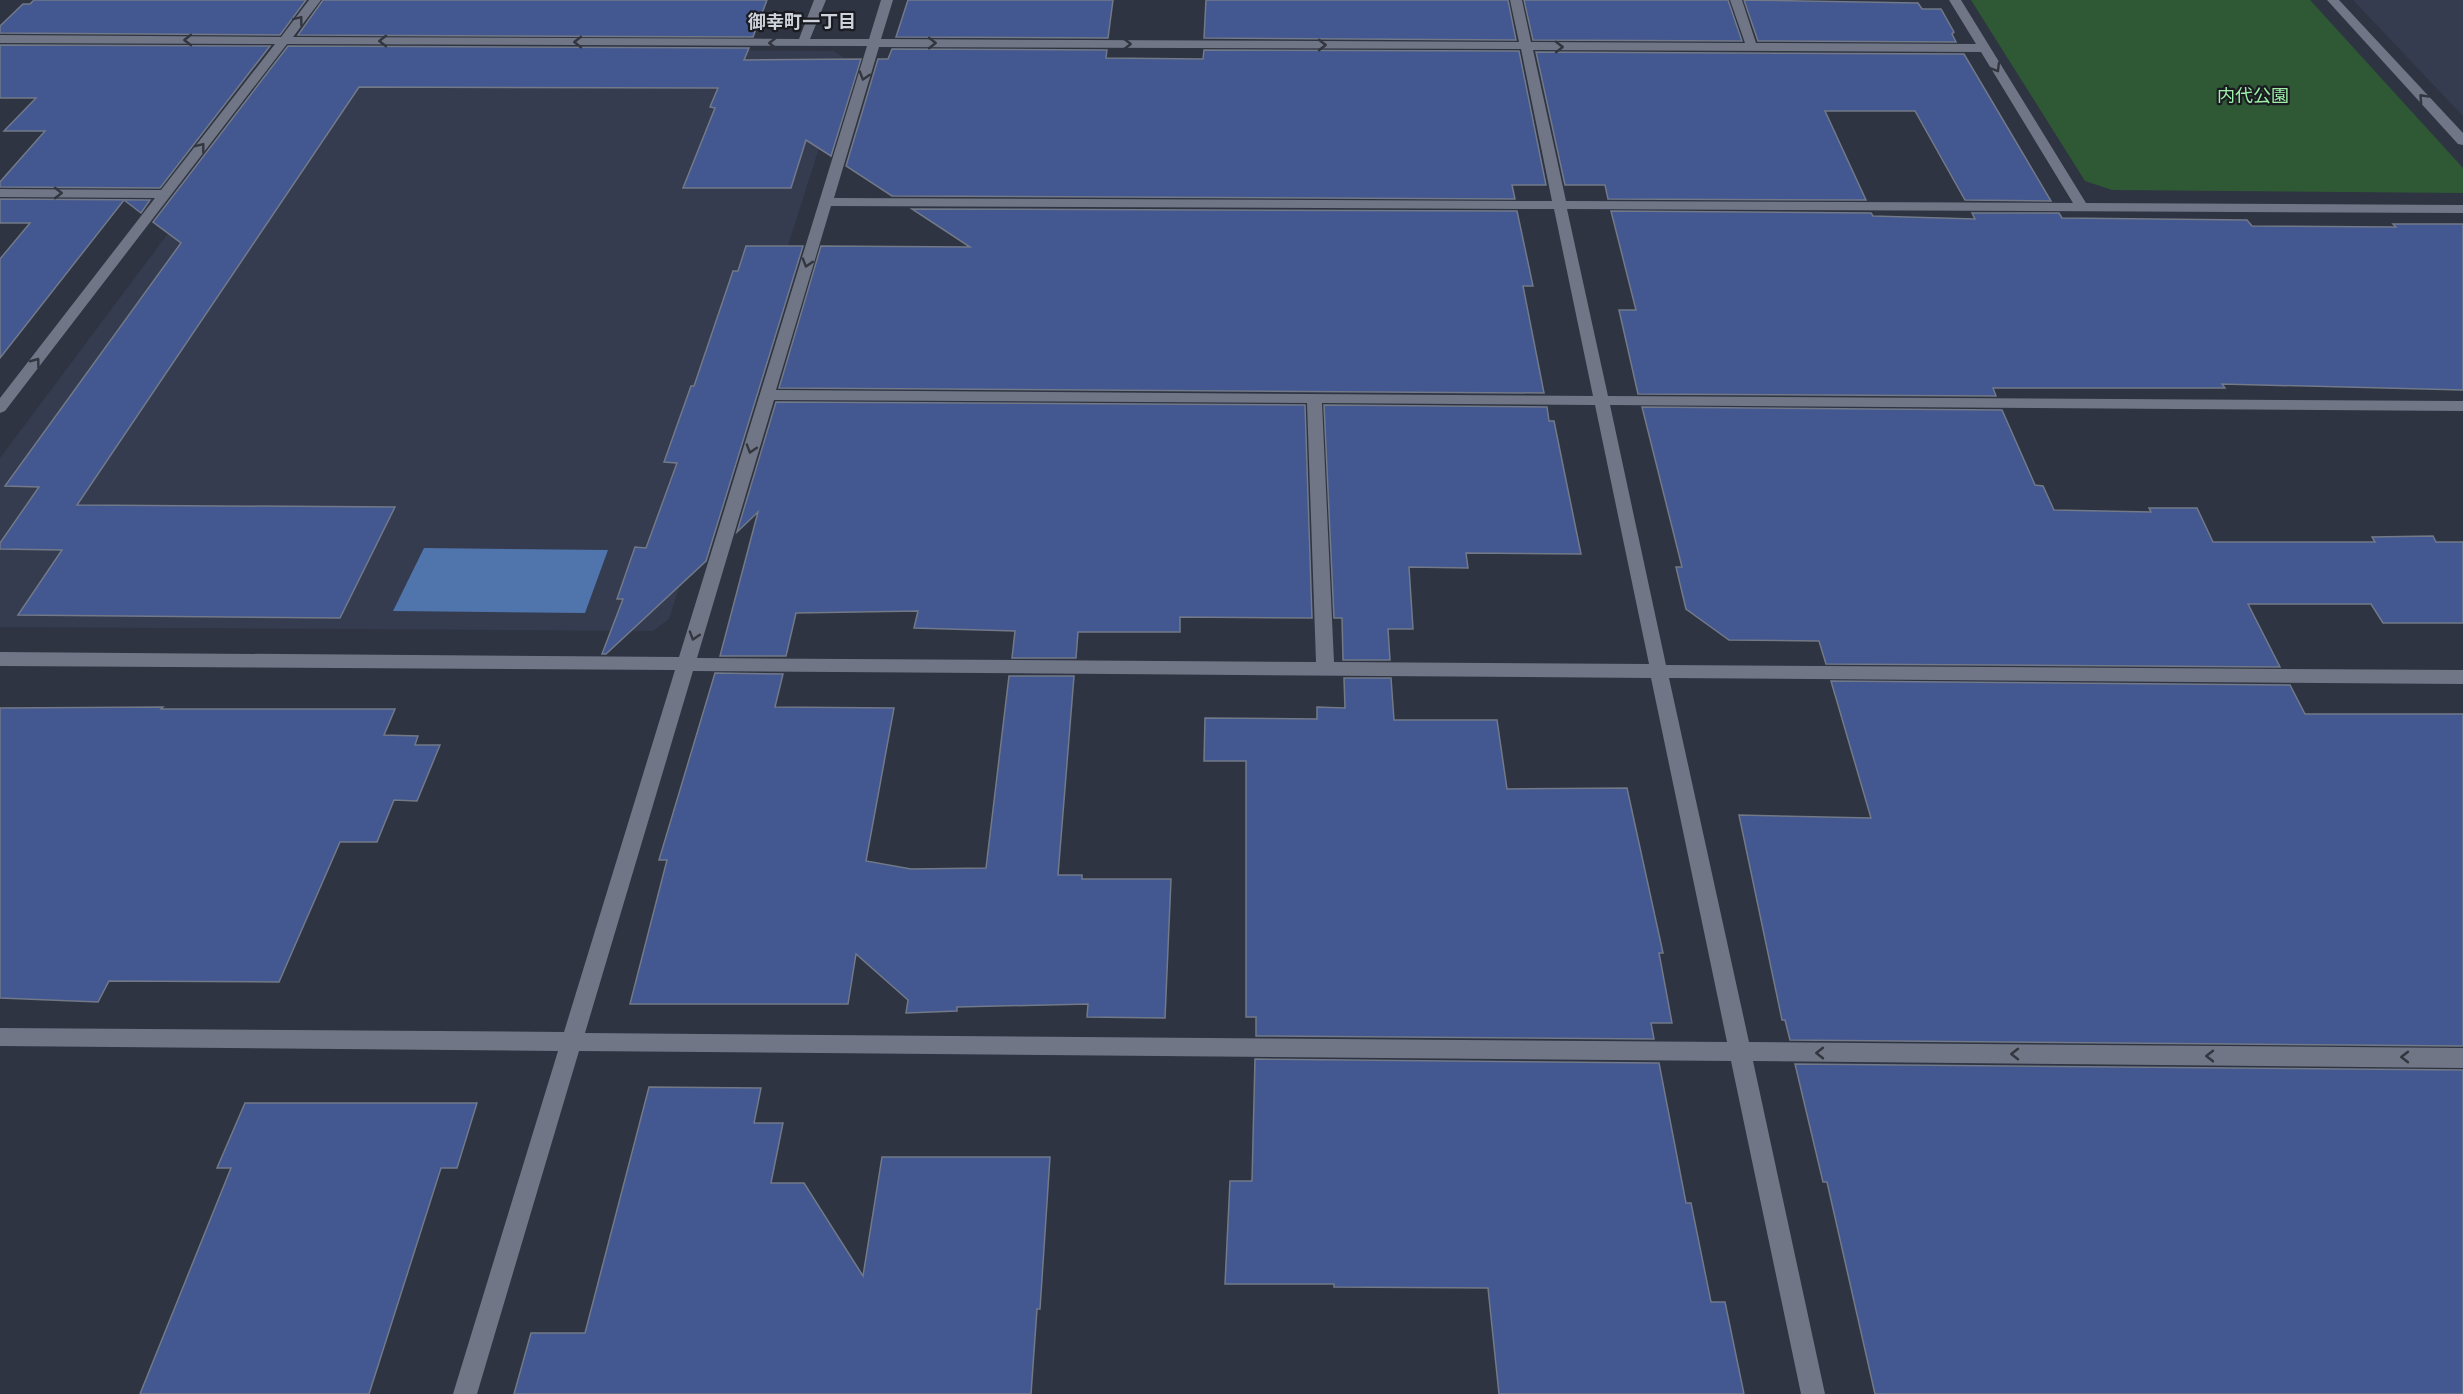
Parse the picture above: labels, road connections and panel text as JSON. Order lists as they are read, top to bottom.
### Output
{
  "districts": ["御幸町一丁目"],
  "parks": ["内代公園"]
}
